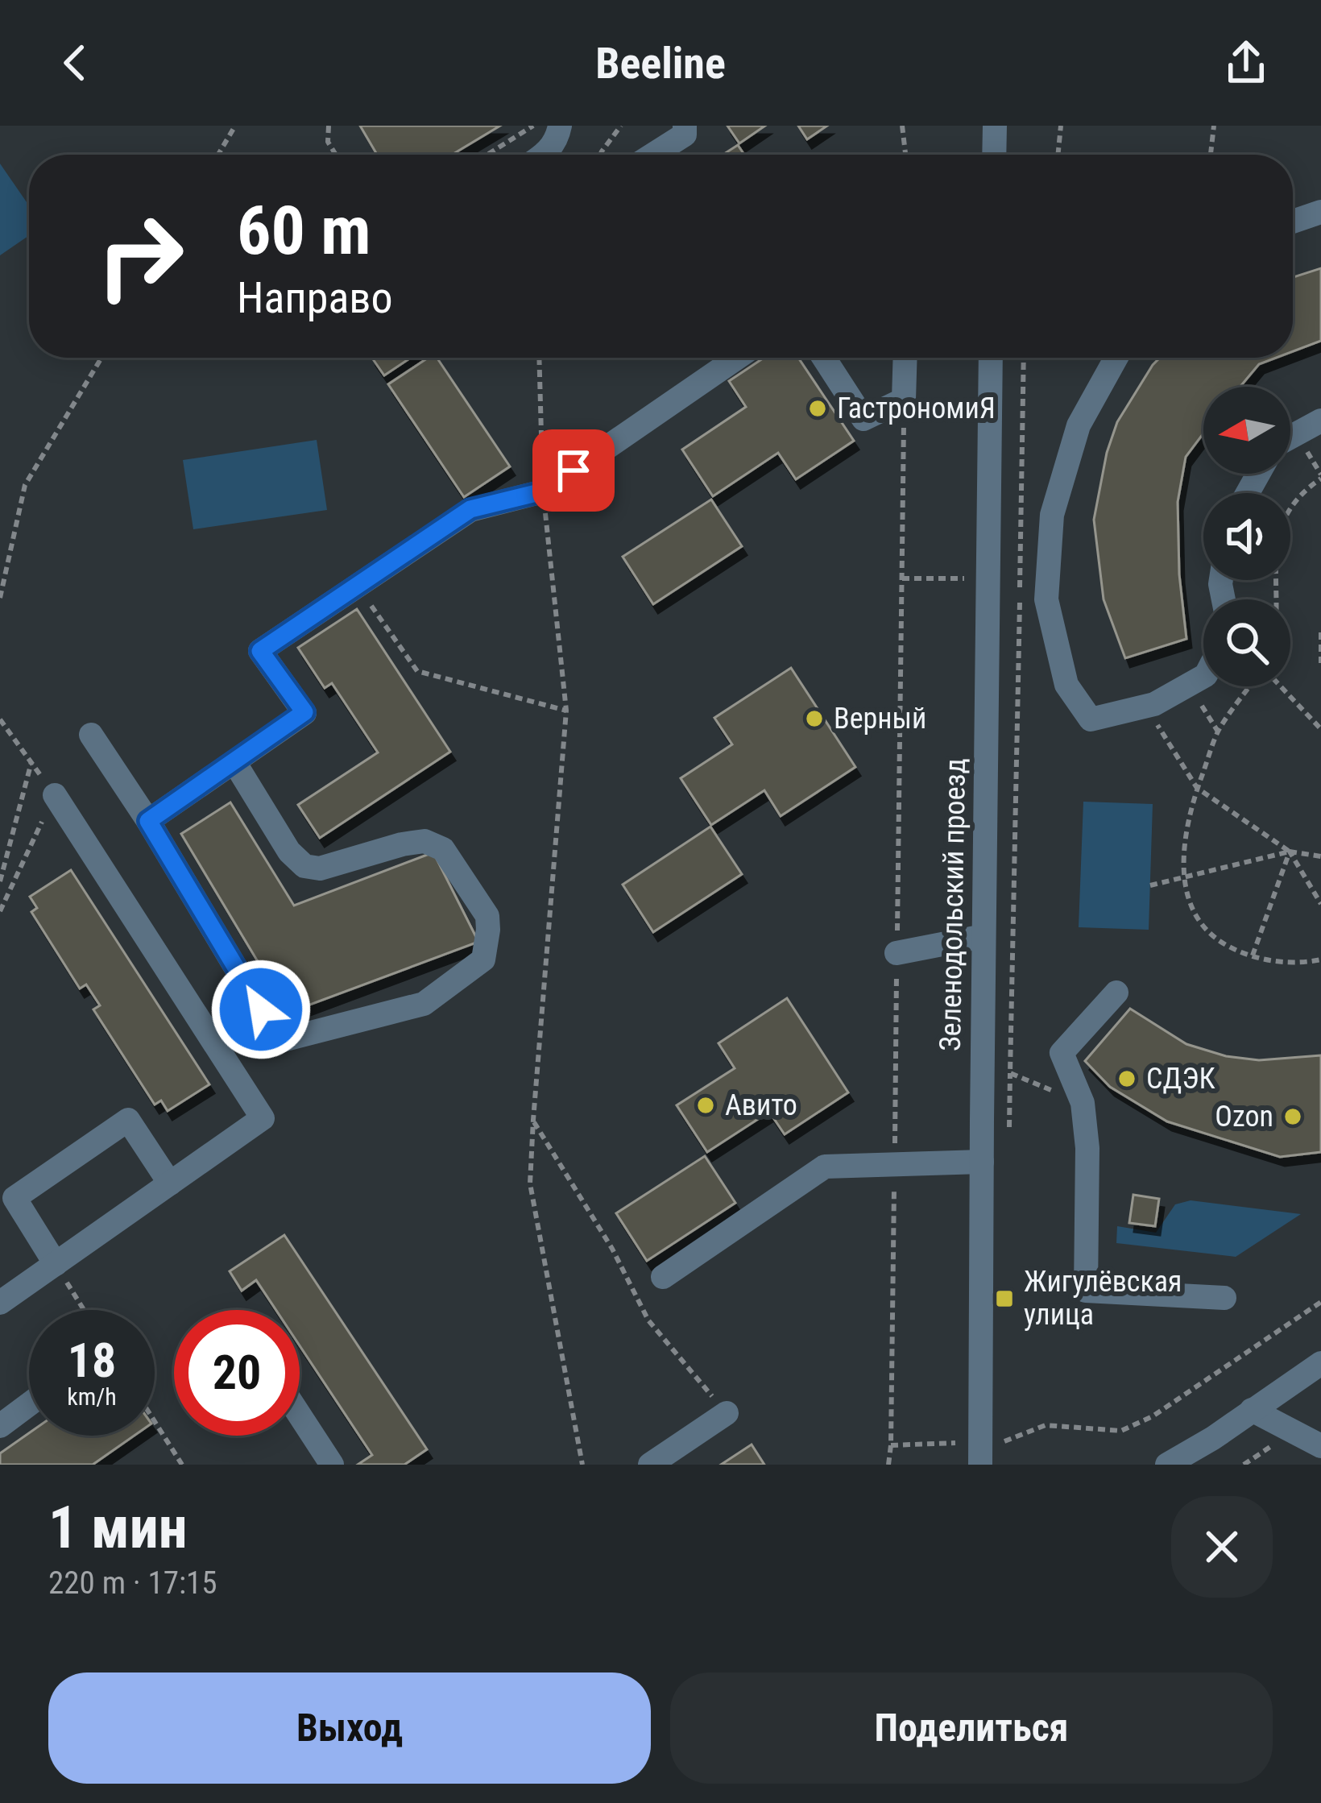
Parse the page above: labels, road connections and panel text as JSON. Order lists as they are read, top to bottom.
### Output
{
  "streets": {
    "street": ["Зеленодольский проезд"]
  },
  "places": {
    "other": [
      "ГастрономиЯ",
      "Верный",
      "СДЭК",
      "Авито",
      "Ozon"
    ],
    "transit": ["Жигулёвская улица"]
  },
  "north": "left",
  "page": {
    "header": "Beeline",
    "turn": ["60 m", "Направо"],
    "speed": "18 km/h",
    "limit": "20",
    "heading": ["1 мин", "220 m · 17:15"],
    "buttons": ["Выход", "Поделиться"]
  }
}
